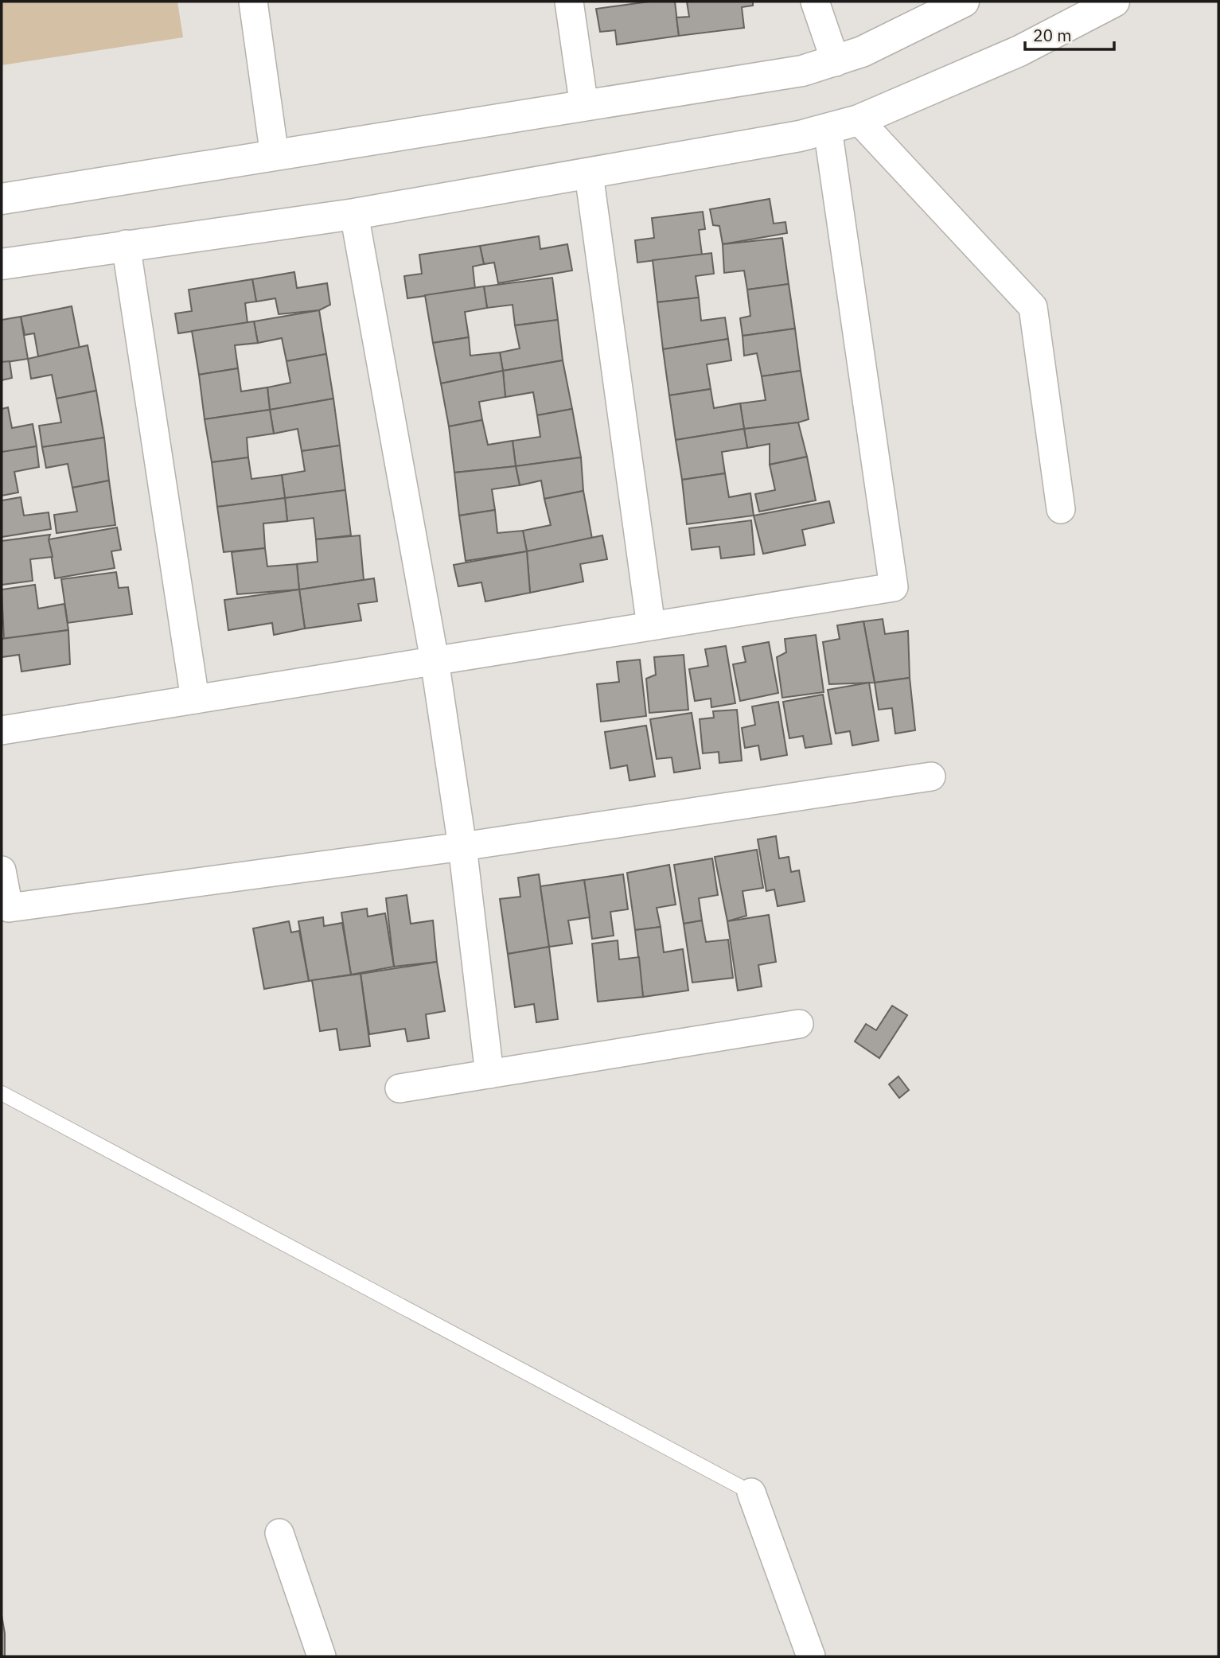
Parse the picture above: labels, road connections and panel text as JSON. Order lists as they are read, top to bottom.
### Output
{
  "scale_bar": "20 m"
}
